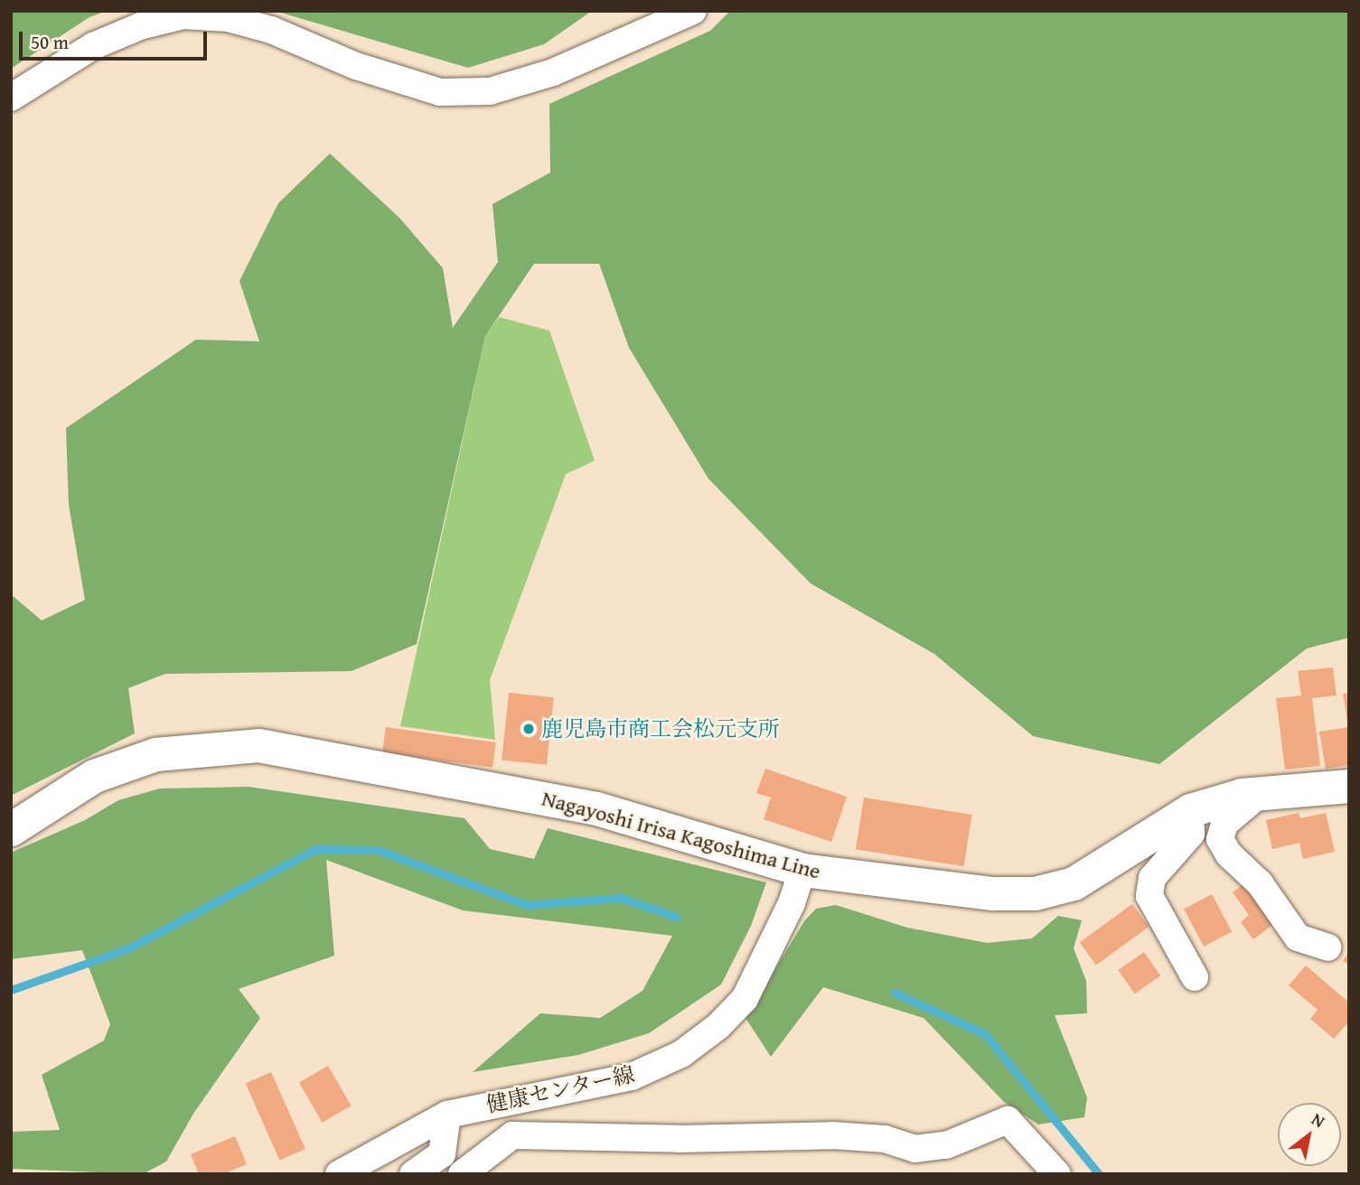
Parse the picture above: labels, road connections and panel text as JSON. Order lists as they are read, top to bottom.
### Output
{
  "streets": {
    "main road": ["Nagayoshi Irisa Kagoshima Line"],
    "street": ["健康センター線"]
  },
  "crossings": [
    ["Nagayoshi Irisa Kagoshima Line", "健康センター線"]
  ],
  "places": ["鹿児島市商工会松元支所"],
  "scale_bar": "50 m",
  "north": "top right"
}
